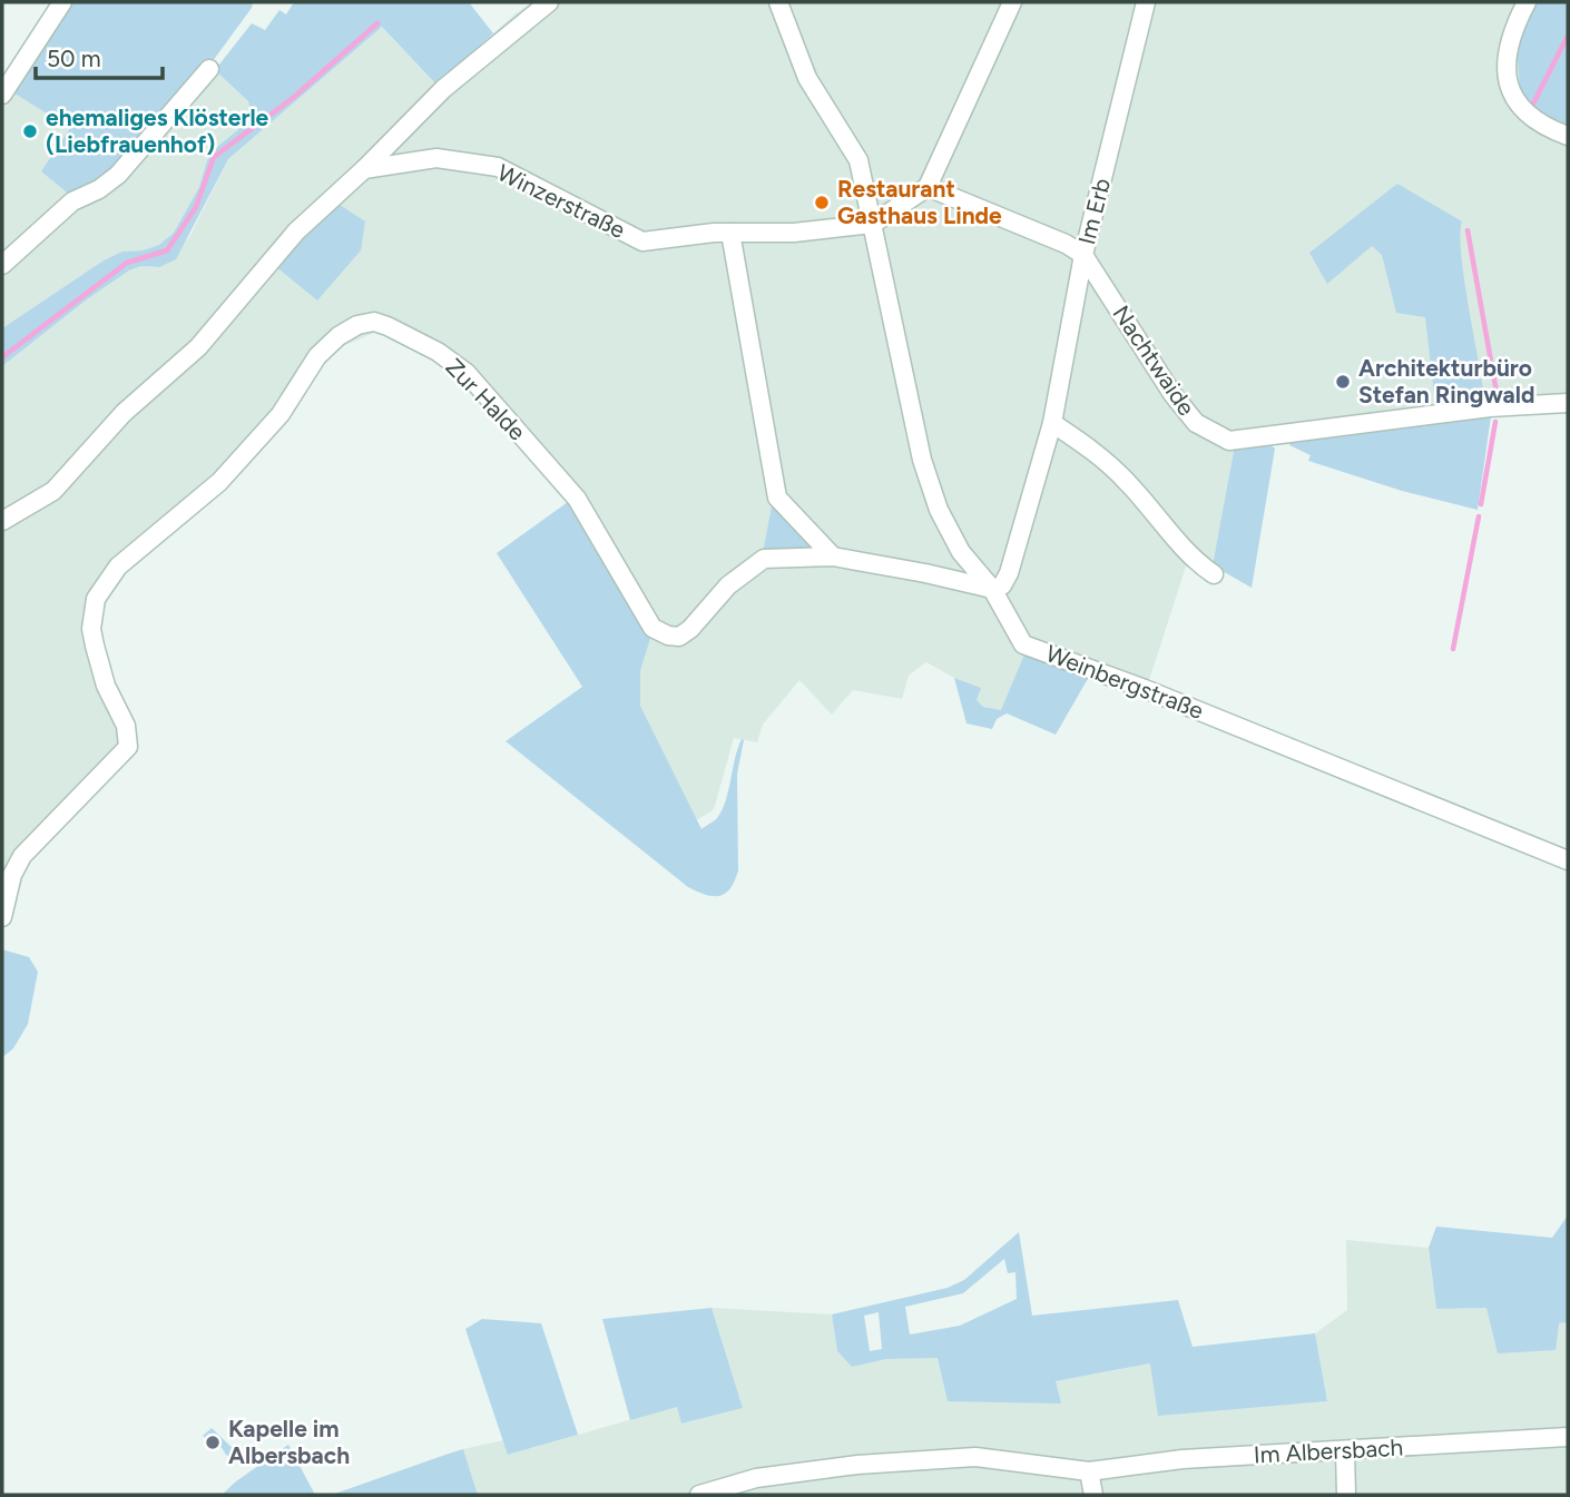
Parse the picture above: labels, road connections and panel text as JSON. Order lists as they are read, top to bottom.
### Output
{
  "streets": {
    "street": [
      "Winzerstraße",
      "Im Erb",
      "Nachtwaide",
      "Zur Halde",
      "Weinbergstraße",
      "Im Albersbach"
    ]
  },
  "crossings": [
    ["Winzerstraße", "Weinbergstraße"],
    ["Im Erb", "Nachtwaide"],
    ["Im Erb", "Zur Halde"],
    ["Im Erb", "Weinbergstraße"],
    ["Zur Halde", "Weinbergstraße"]
  ],
  "places": [
    "ehemaliges Klösterle (Liebfrauenhof)",
    "Restaurant Gasthaus Linde",
    "Architekturbüro Stefan Ringwald",
    "Kapelle im Albersbach"
  ],
  "scale_bar": "50 m"
}
